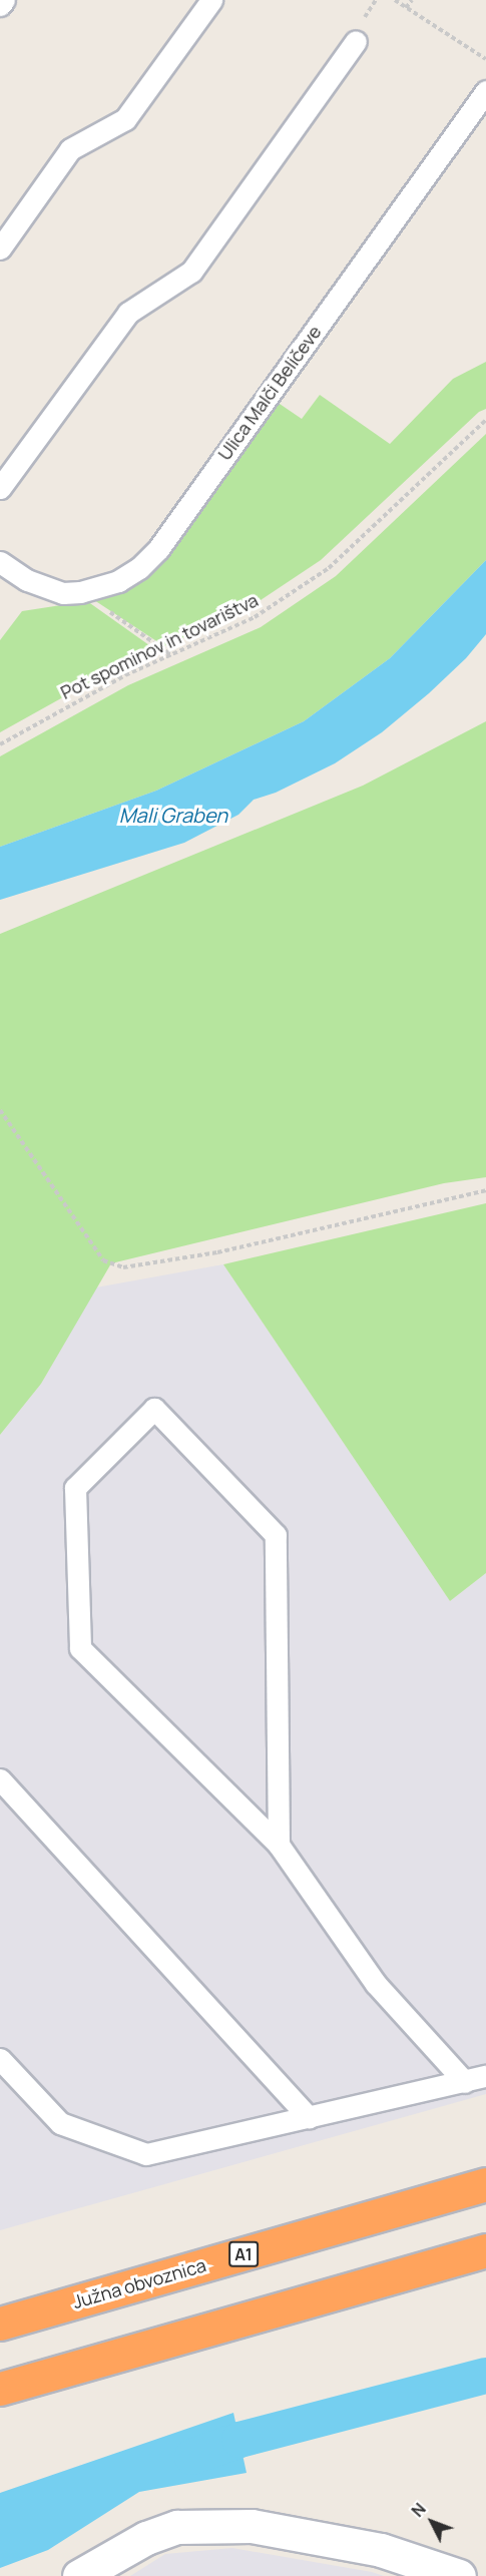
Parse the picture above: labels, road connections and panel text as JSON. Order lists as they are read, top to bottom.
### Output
{
  "streets": {
    "highway": ["A1", "Južna obvoznica"],
    "lane": ["Ulica Malči Beličeve"],
    "path": ["Pot spominov in tovarištva"]
  },
  "water": ["Mali Graben"],
  "north": "top left"
}
